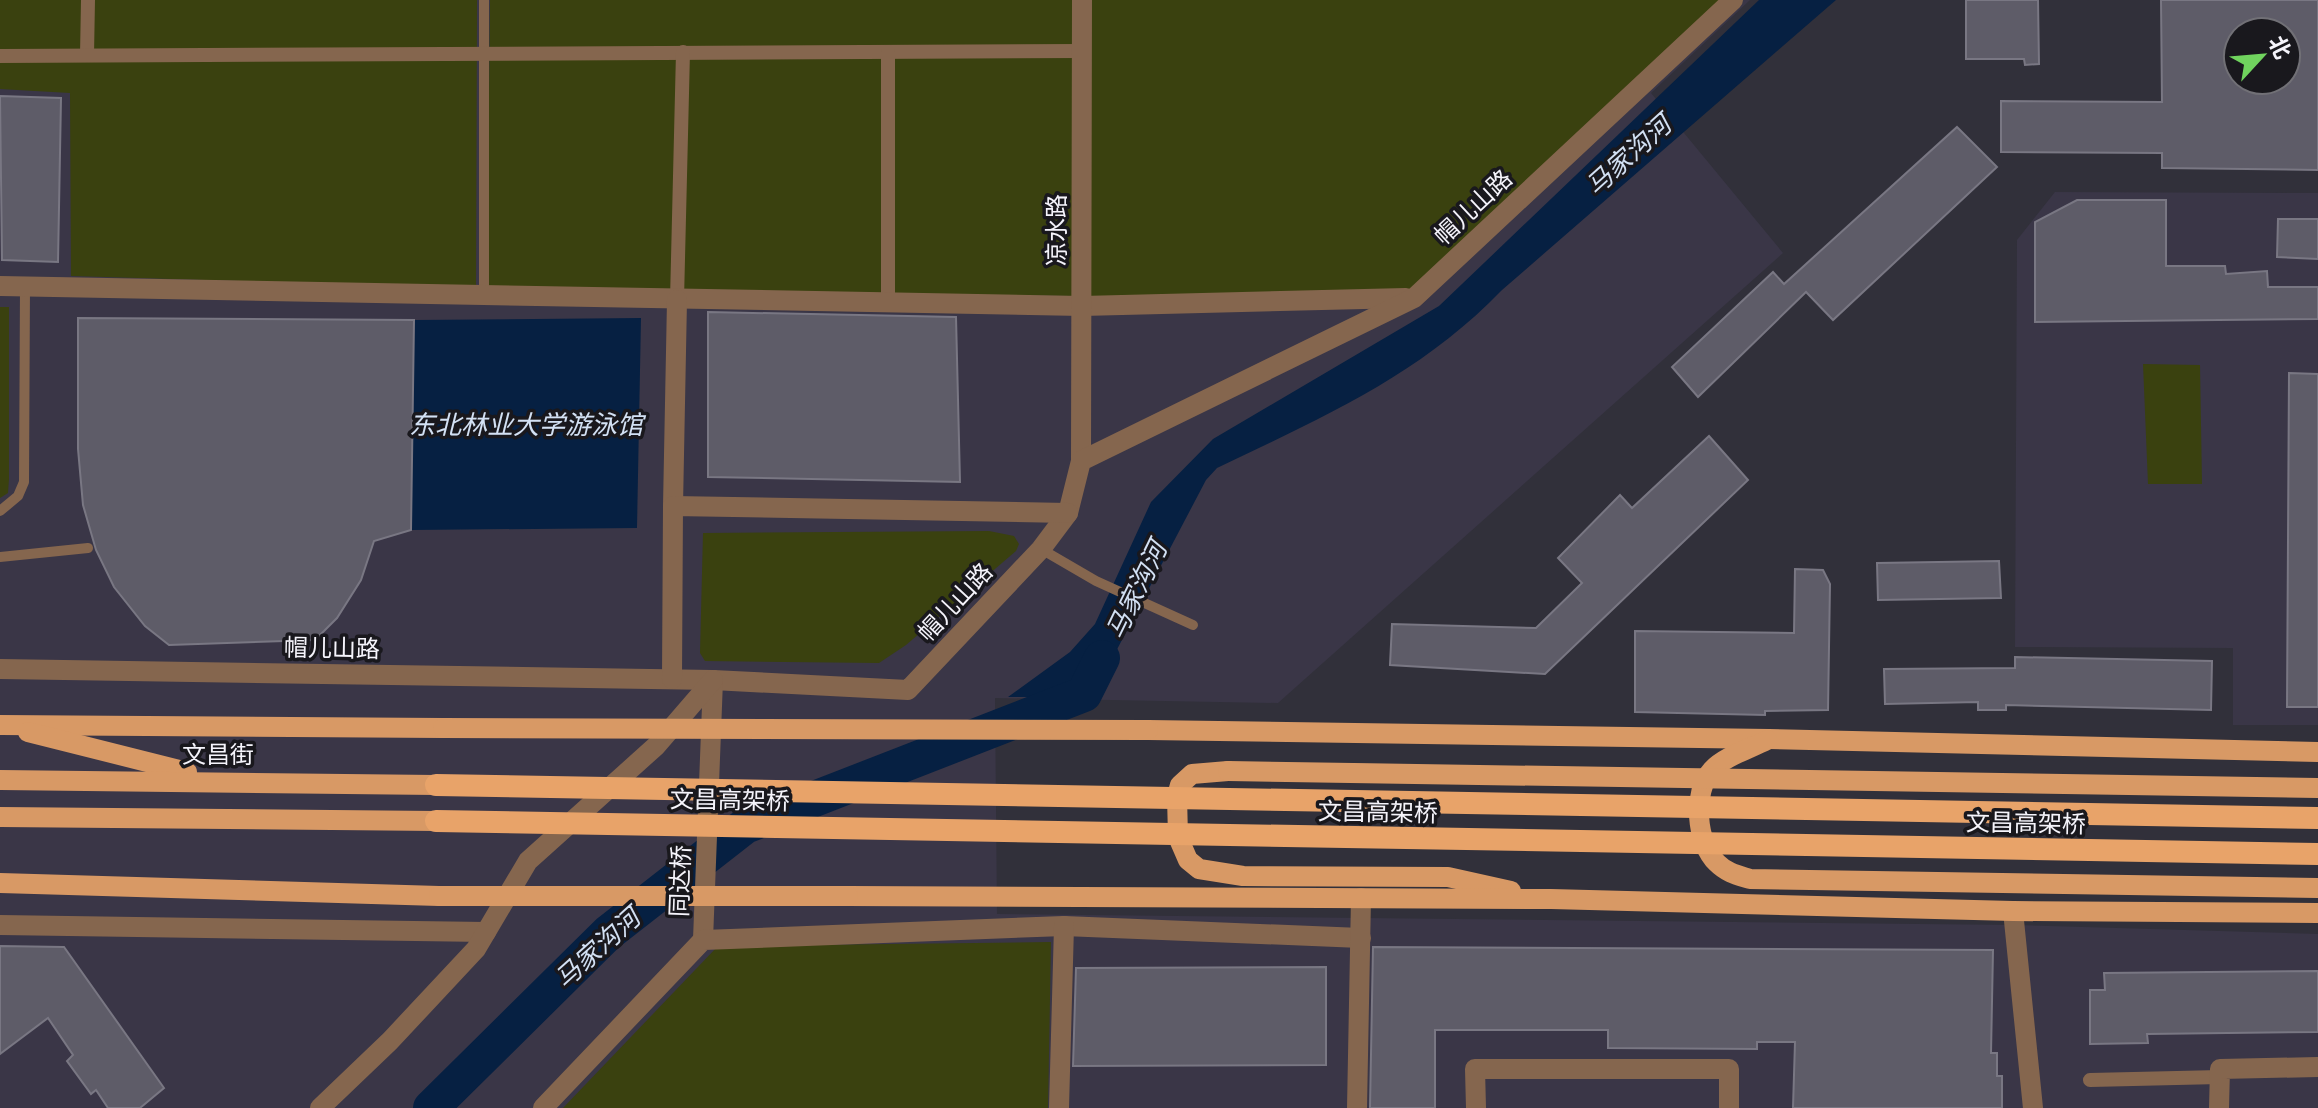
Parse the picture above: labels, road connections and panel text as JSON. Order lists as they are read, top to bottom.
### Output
{
  "streets": {
    "highway": ["文昌高架桥"],
    "main road": ["文昌街"],
    "street": ["帽儿山路", "凉水路", "同达桥"]
  },
  "crossings": [
    ["帽儿山路", "凉水路"],
    ["帽儿山路", "同达桥"],
    ["文昌街", "文昌高架桥"]
  ],
  "water": ["马家沟河", "东北林业大学游泳馆"],
  "north": "top right"
}
